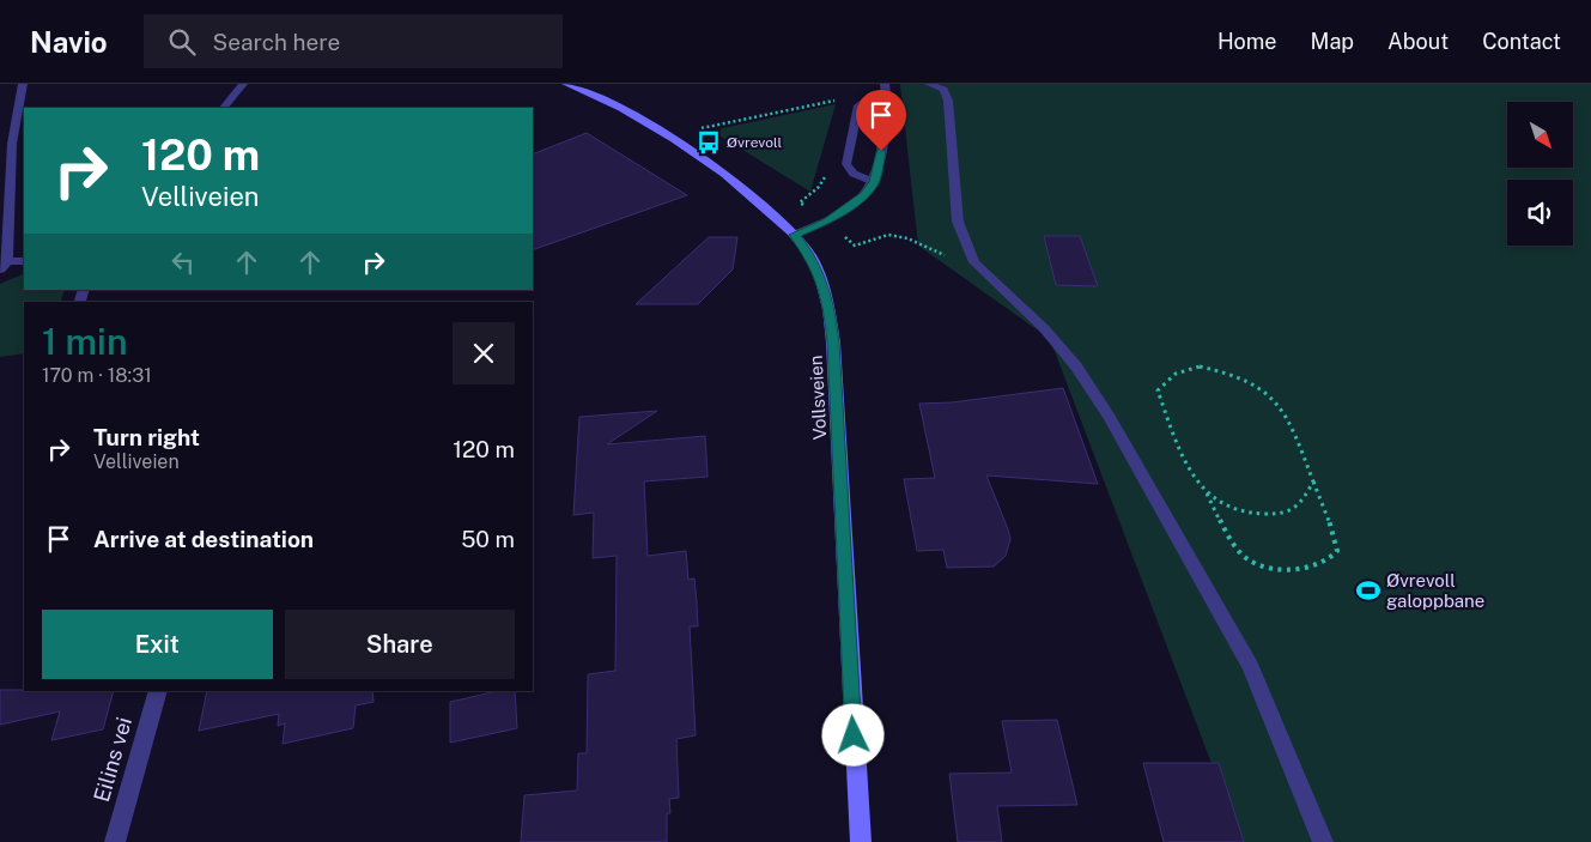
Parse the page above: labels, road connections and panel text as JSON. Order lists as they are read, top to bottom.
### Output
{
  "streets": {
    "main road": ["Vollsveien"],
    "street": ["Eilins vei"]
  },
  "places": {
    "bus stop": ["Øvrevoll"],
    "sports": ["Øvrevoll galoppbane"]
  },
  "north": "bottom right",
  "page": {
    "header": "Navio",
    "search": "Search here",
    "nav": [
      "Home",
      "Map",
      "About",
      "Contact"
    ],
    "turn": ["120 m", "Velliveien"],
    "heading": ["1 min", "170 m · 18:31"],
    "list": [
      {
        "name": "Turn right",
        "note": "Velliveien",
        "value": "120 m"
      },
      {
        "name": "Arrive at destination",
        "value": "50 m"
      }
    ],
    "buttons": ["Exit", "Share"]
  }
}
